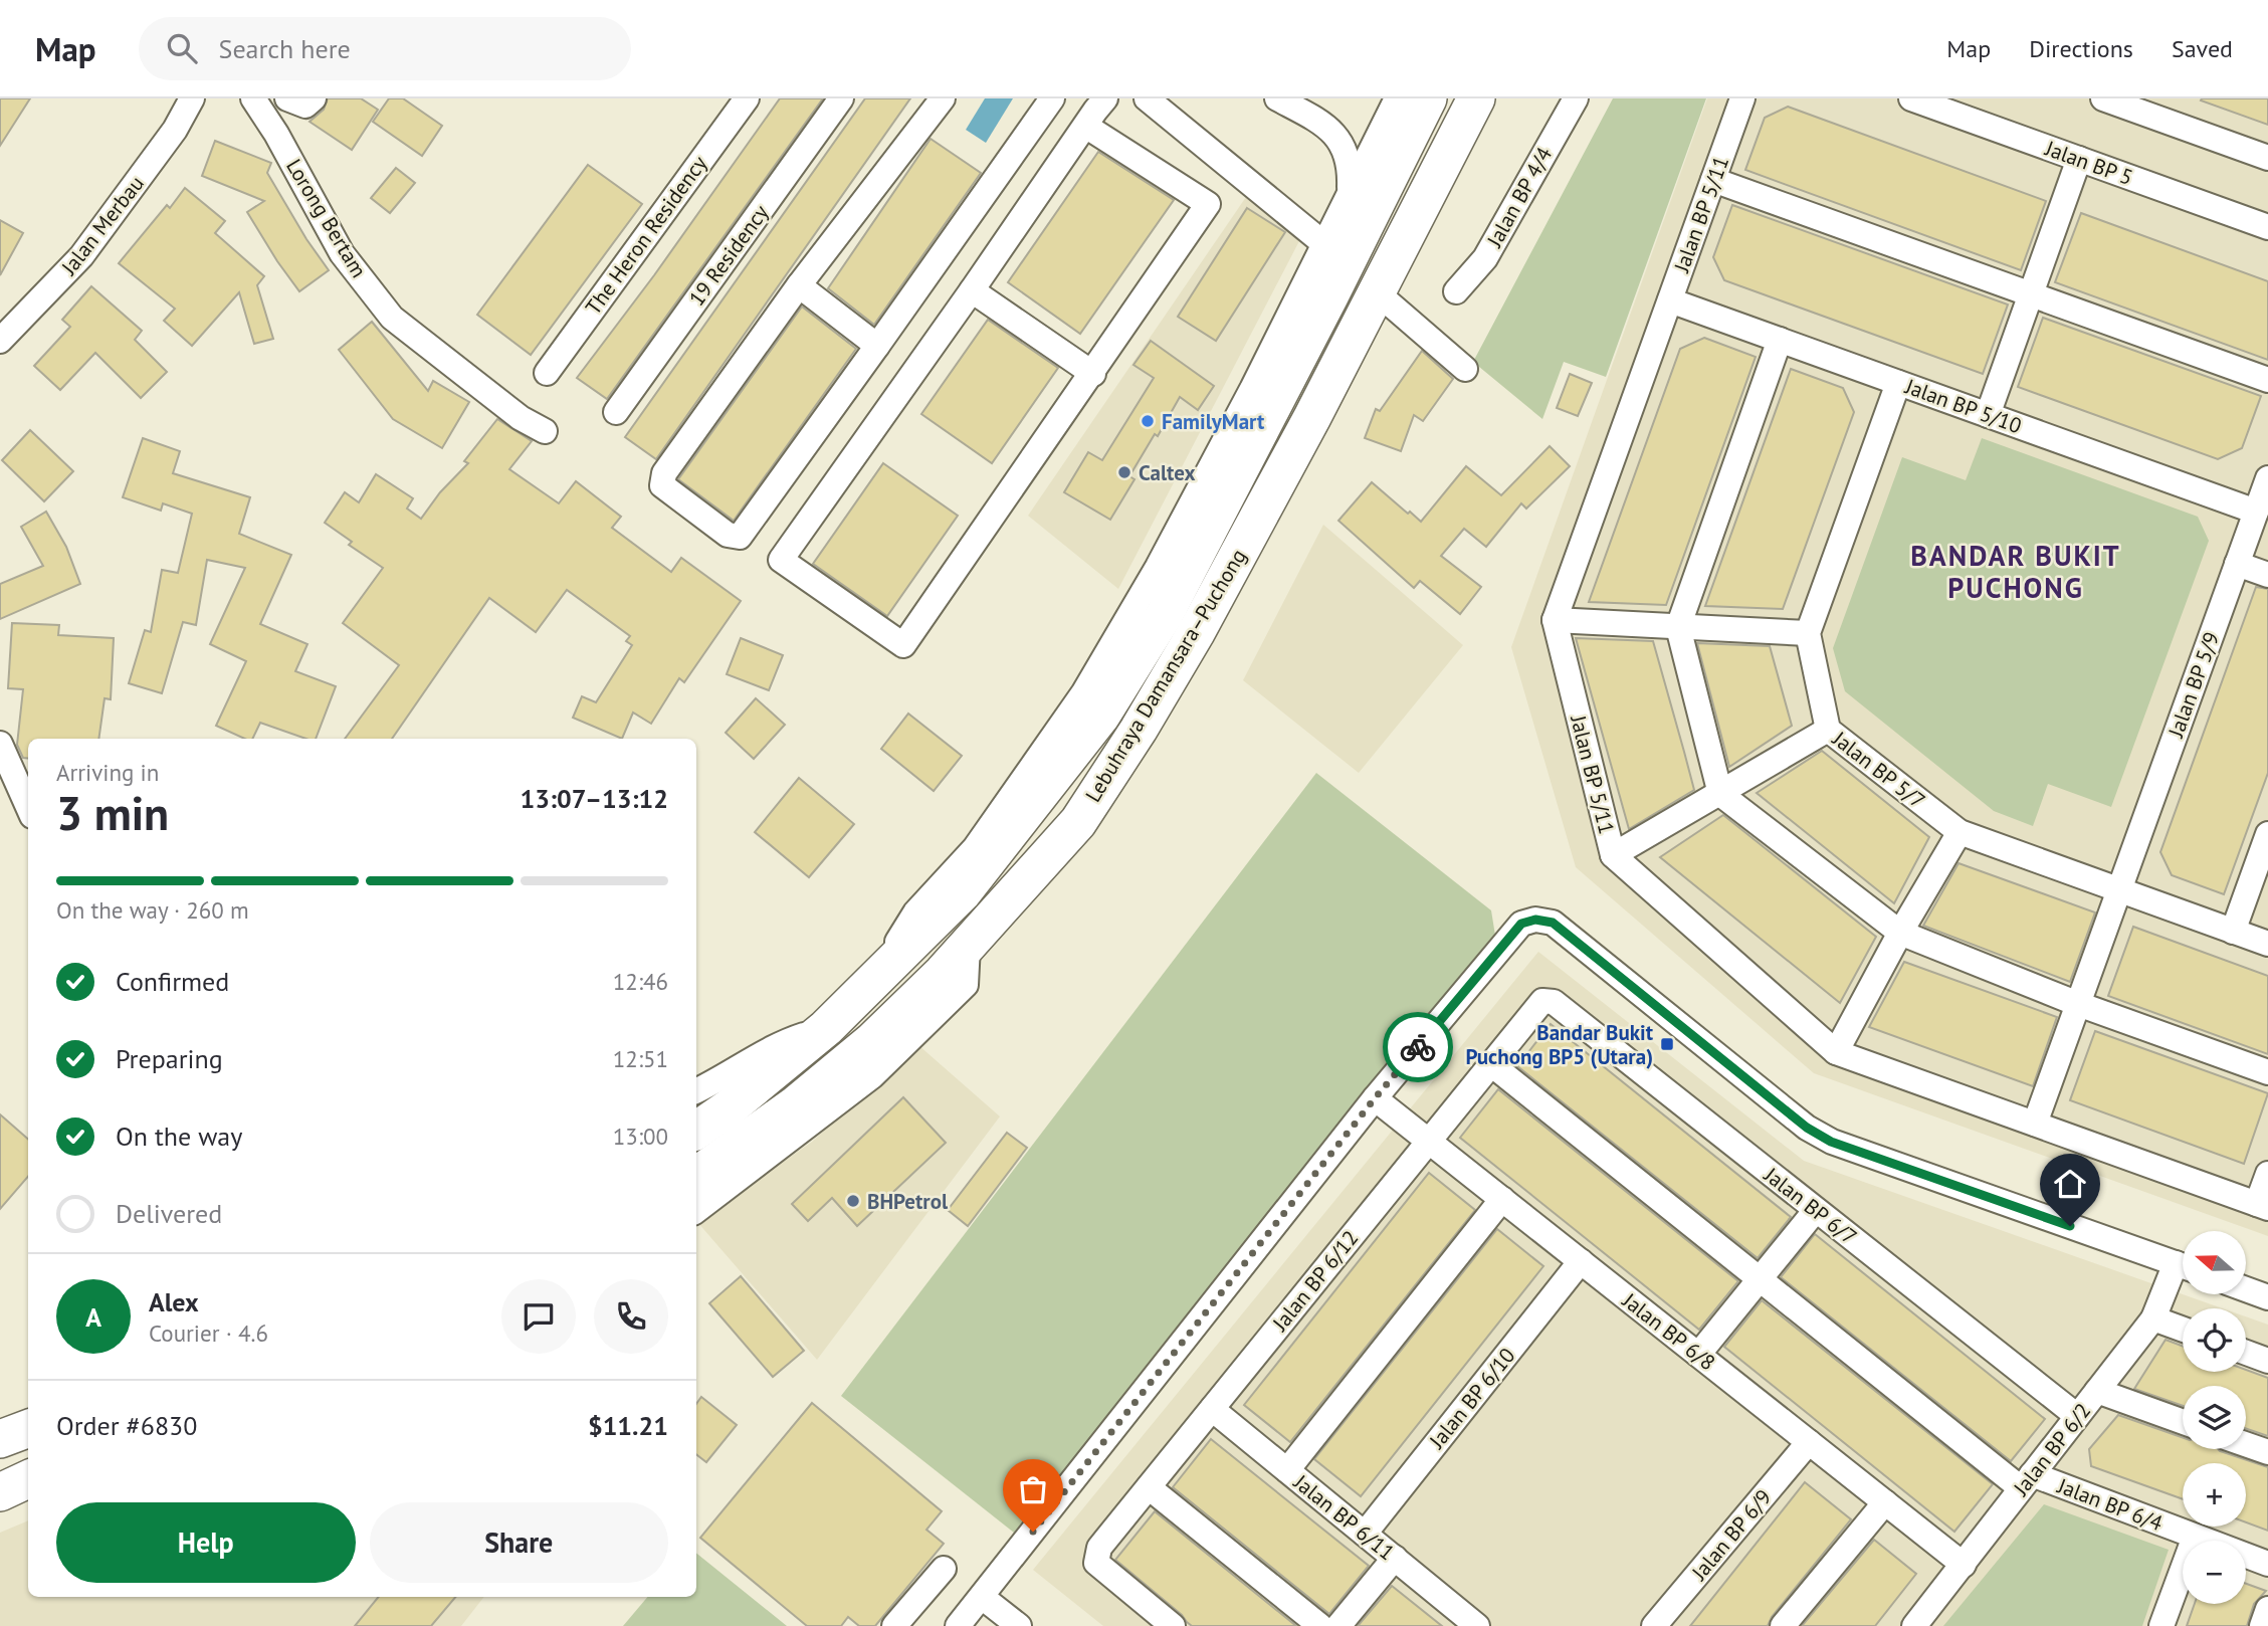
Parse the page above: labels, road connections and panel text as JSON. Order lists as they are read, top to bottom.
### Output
{
  "streets": {
    "highway": ["Lebuhraya Damansara–Puchong"],
    "street": [
      "Jalan BP 5",
      "Jalan BP 4/4",
      "Jalan BP 5/11",
      "Lorong Bertam",
      "Jalan Merbau",
      "The Heron Residency",
      "19 Residency",
      "Jalan BP 5/10",
      "Jalan BP 5/9",
      "Jalan BP 5/7",
      "Jalan BP 6/7",
      "Jalan BP 6/12",
      "Jalan BP 6/8",
      "Jalan BP 6/10",
      "Jalan BP 6/2",
      "Jalan BP 6/4",
      "Jalan BP 6/11",
      "Jalan BP 6/9"
    ]
  },
  "crossings": [
    ["Jalan BP 5/11", "Jalan BP 5/10"],
    ["Jalan BP 5/11", "Jalan BP 5/9"],
    ["Jalan BP 5/10", "Jalan BP 5/9"],
    ["Jalan BP 5/9", "Jalan BP 5/7"],
    ["Jalan BP 6/7", "Jalan BP 6/12"],
    ["Jalan BP 6/7", "Jalan BP 6/2"],
    ["Jalan BP 6/12", "Jalan BP 6/8"],
    ["Jalan BP 6/12", "Jalan BP 6/4"],
    ["Jalan BP 6/12", "Jalan BP 6/11"],
    ["Jalan BP 6/8", "Jalan BP 6/10"],
    ["Jalan BP 6/8", "Jalan BP 6/2"],
    ["Jalan BP 6/8", "Jalan BP 6/9"],
    ["Jalan BP 6/10", "Jalan BP 6/11"],
    ["Jalan BP 6/2", "Jalan BP 6/4"]
  ],
  "districts": ["BANDAR BUKIT PUCHONG"],
  "places": {
    "other": ["FamilyMart", "Caltex", "BHPetrol"],
    "transit": ["Bandar Bukit Puchong BP5 (Utara)"]
  },
  "north": "left",
  "page": {
    "header": "Map",
    "search": "Search here",
    "nav": ["Map", "Directions", "Saved"],
    "heading": ["3 min", "Arriving in", "13:07–13:12"],
    "panel": [
      "Alex",
      "Courier · 4.6",
      "Order #6830",
      "$11.21"
    ],
    "bar": "On the way · 260 m",
    "list": [
      ["Confirmed", "12:46"],
      ["Preparing", "12:51"],
      ["On the way", "13:00"],
      "Delivered"
    ],
    "map_buttons": ["+", "−"],
    "round": "A",
    "buttons": ["Help", "Share"]
  }
}
